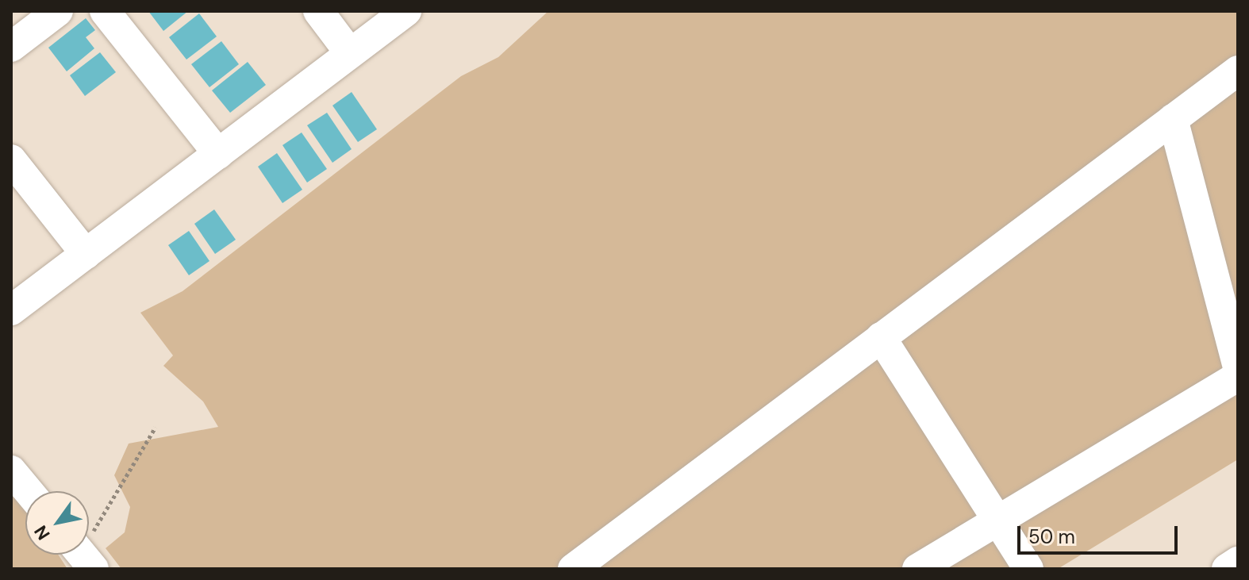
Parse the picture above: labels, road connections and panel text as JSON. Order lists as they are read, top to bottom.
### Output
{
  "scale_bar": "50 m",
  "north": "bottom left"
}
